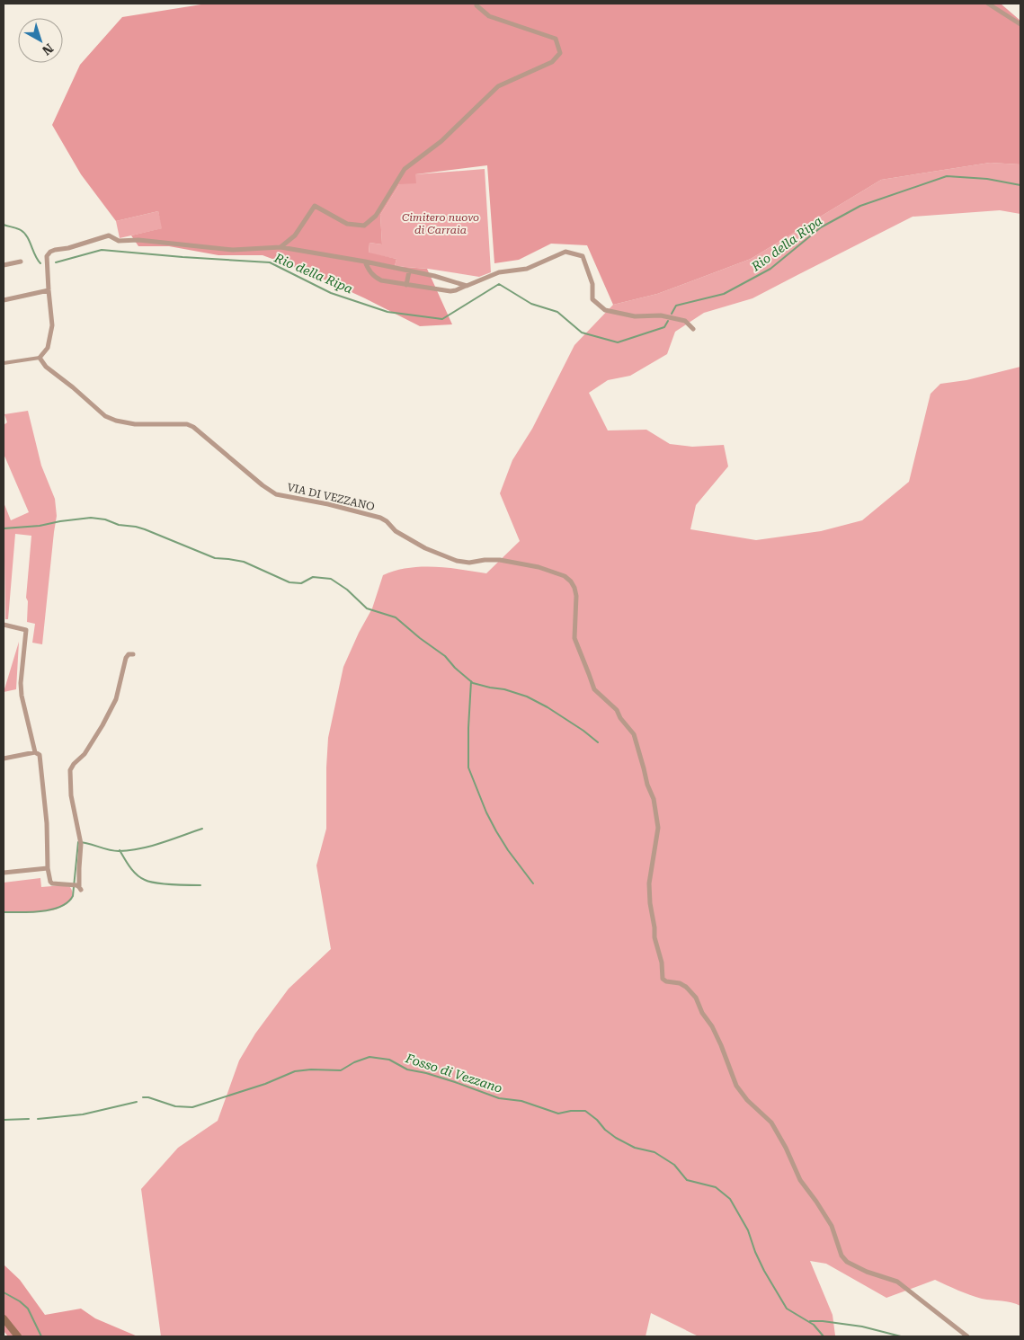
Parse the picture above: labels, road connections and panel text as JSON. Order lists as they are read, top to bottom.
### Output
{
  "streets": {
    "street": ["VIA DI VEZZANO"]
  },
  "water": ["Rio della Ripa", "Fosso di Vezzano"],
  "parks": ["Cimitero nuovo di Carraia"],
  "north": "bottom right"
}
